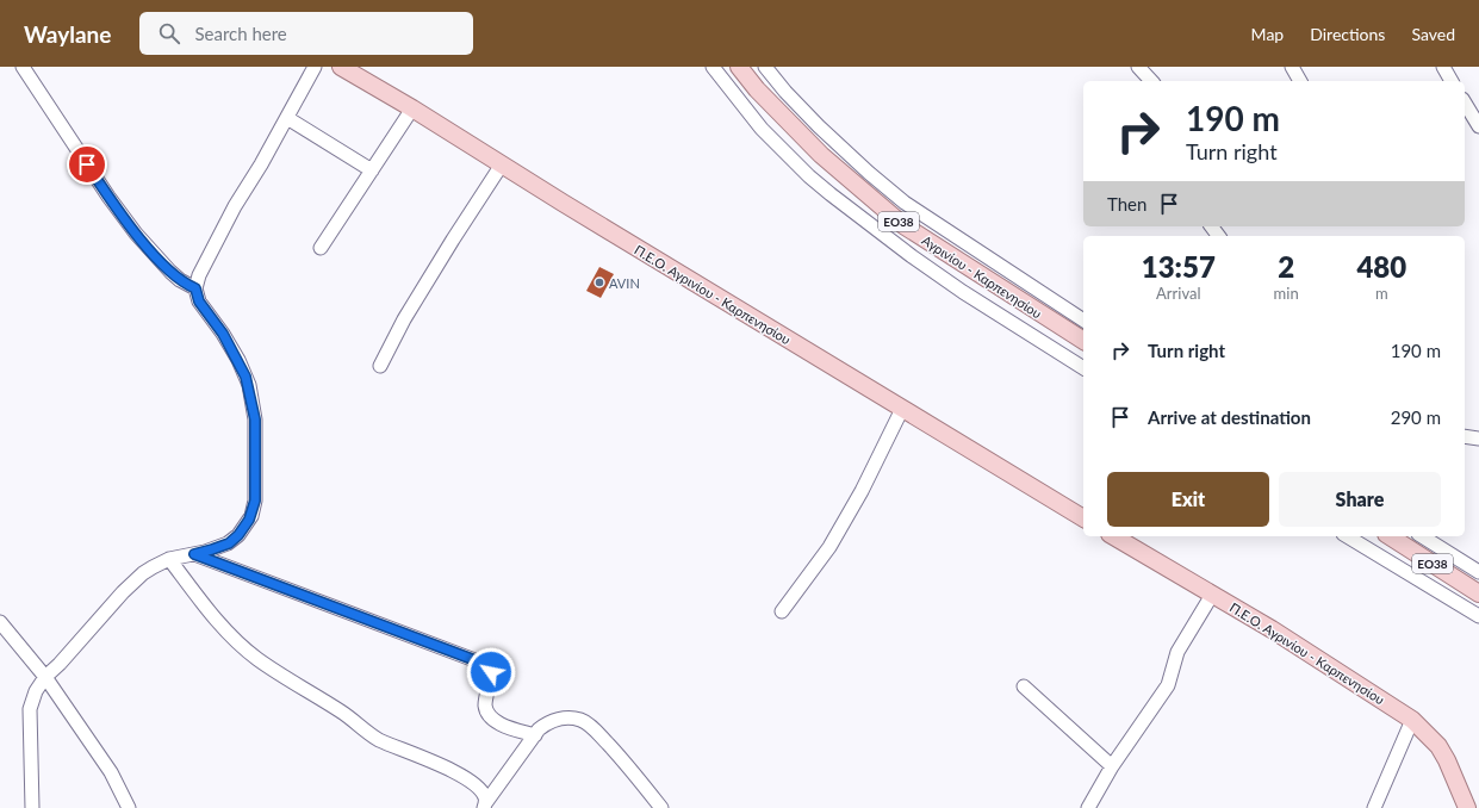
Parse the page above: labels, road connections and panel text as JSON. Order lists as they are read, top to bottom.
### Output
{
  "streets": {
    "main road": ["ΕΟ38", "Αγρινίου - Καρπενησίου", "Π.Ε.Ο. Αγρινίου - Καρπενησίου"]
  },
  "places": ["AVIN"],
  "page": {
    "header": "Waylane",
    "search": "Search here",
    "nav": ["Map", "Directions", "Saved"],
    "turn": ["190 m", "Turn right"],
    "then": "Then",
    "eta": [
      "13:57",
      "Arrival",
      "2",
      "min",
      "480",
      "m"
    ],
    "list": [
      {
        "name": "Turn right",
        "value": "190 m"
      },
      {
        "name": "Arrive at destination",
        "value": "290 m"
      }
    ],
    "buttons": ["Exit", "Share"]
  }
}
